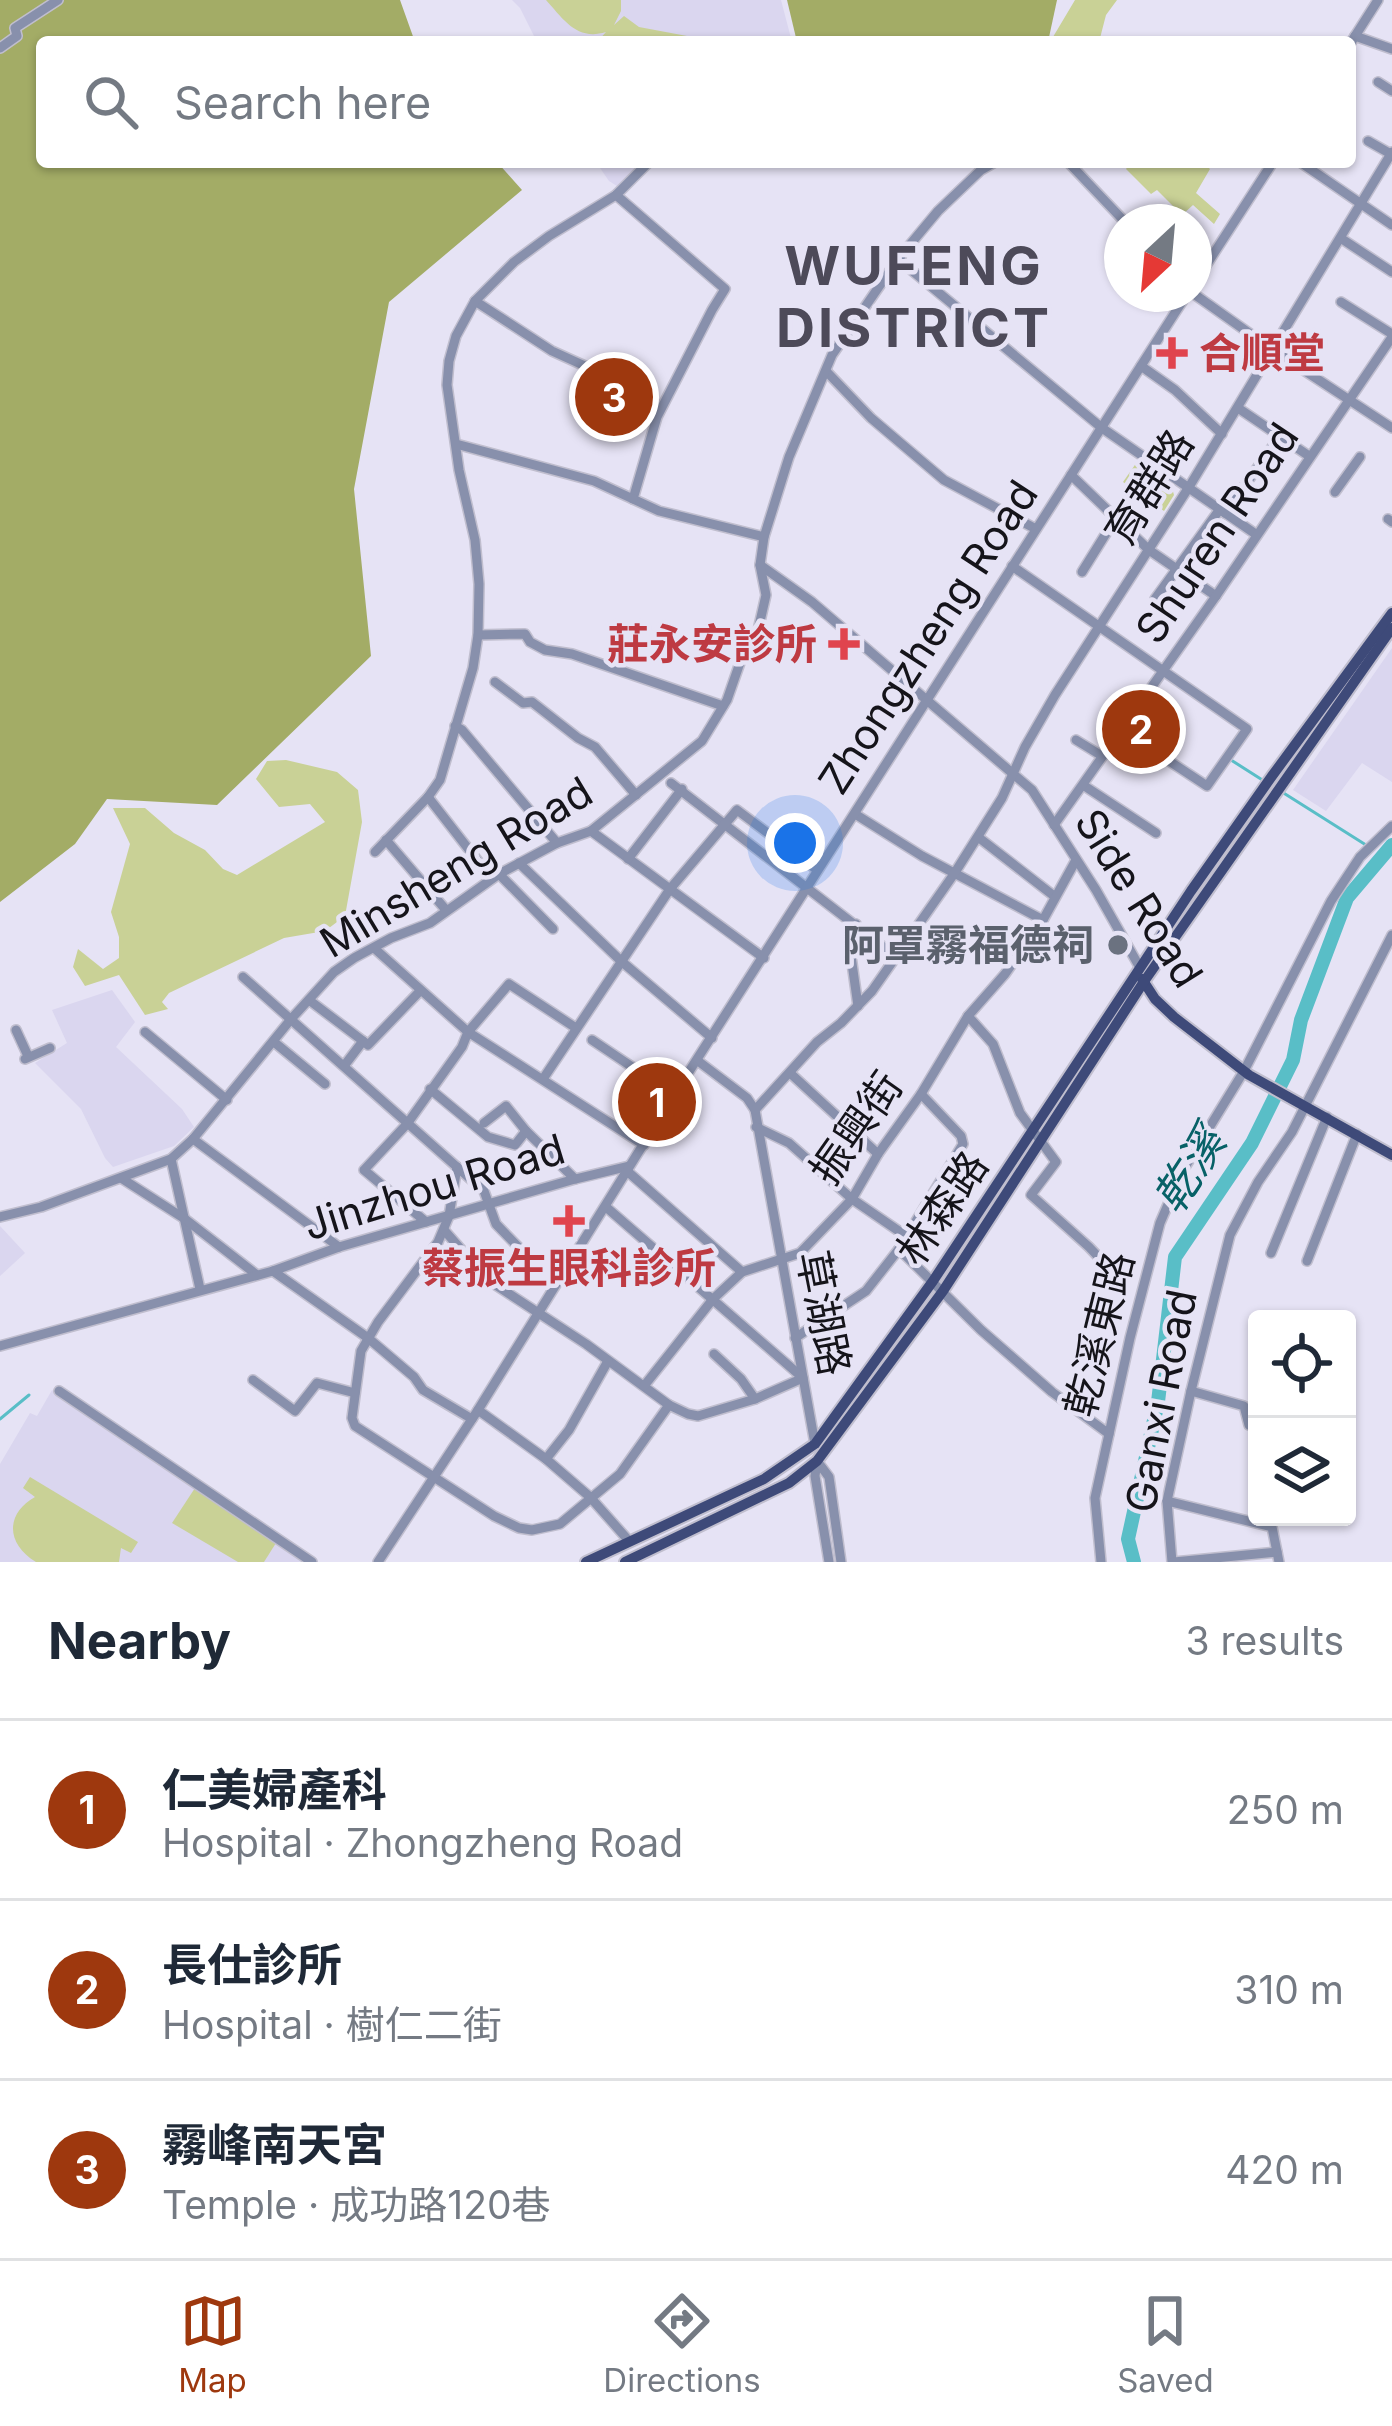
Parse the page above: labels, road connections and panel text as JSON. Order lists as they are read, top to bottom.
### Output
{
  "streets": {
    "main road": ["Side Road", "林森路"],
    "street": [
      "育群路",
      "Shuren Road",
      "Zhongzheng Road",
      "Minsheng Road",
      "振興街",
      "Jinzhou Road",
      "草湖路",
      "乾溪東路",
      "Ganxi Road"
    ]
  },
  "crossings": [
    ["育群路", "Side Road"],
    ["育群路", "草湖路"],
    ["Shuren Road", "Side Road"],
    ["Zhongzheng Road", "Side Road"],
    ["Zhongzheng Road", "Jinzhou Road"],
    ["Minsheng Road", "Side Road"],
    ["Minsheng Road", "Jinzhou Road"],
    ["Side Road", "振興街"],
    ["Side Road", "林森路"],
    ["Side Road", "乾溪東路"],
    ["Side Road", "Ganxi Road"],
    ["振興街", "草湖路"],
    ["林森路", "草湖路"]
  ],
  "districts": ["WUFENG DISTRICT"],
  "water": ["乾溪"],
  "places": {
    "health": ["合順堂", "莊永安診所", "蔡振生眼科診所"],
    "other": ["阿罩霧福德祠"]
  },
  "north": "bottom left",
  "page": {
    "search": "Search here",
    "pins": ["3", "2", "1"],
    "heading": ["Nearby", "3 results"],
    "list": [
      {
        "mark": "1",
        "name": "仁美婦產科",
        "note": "Hospital · Zhongzheng Road",
        "value": "250 m"
      },
      {
        "mark": "2",
        "name": "長仕診所",
        "note": "Hospital · 樹仁二街",
        "value": "310 m"
      },
      {
        "mark": "3",
        "name": "霧峰南天宮",
        "note": "Temple · 成功路120巷",
        "value": "420 m"
      }
    ],
    "nav": ["Map", "Directions", "Saved"]
  }
}
